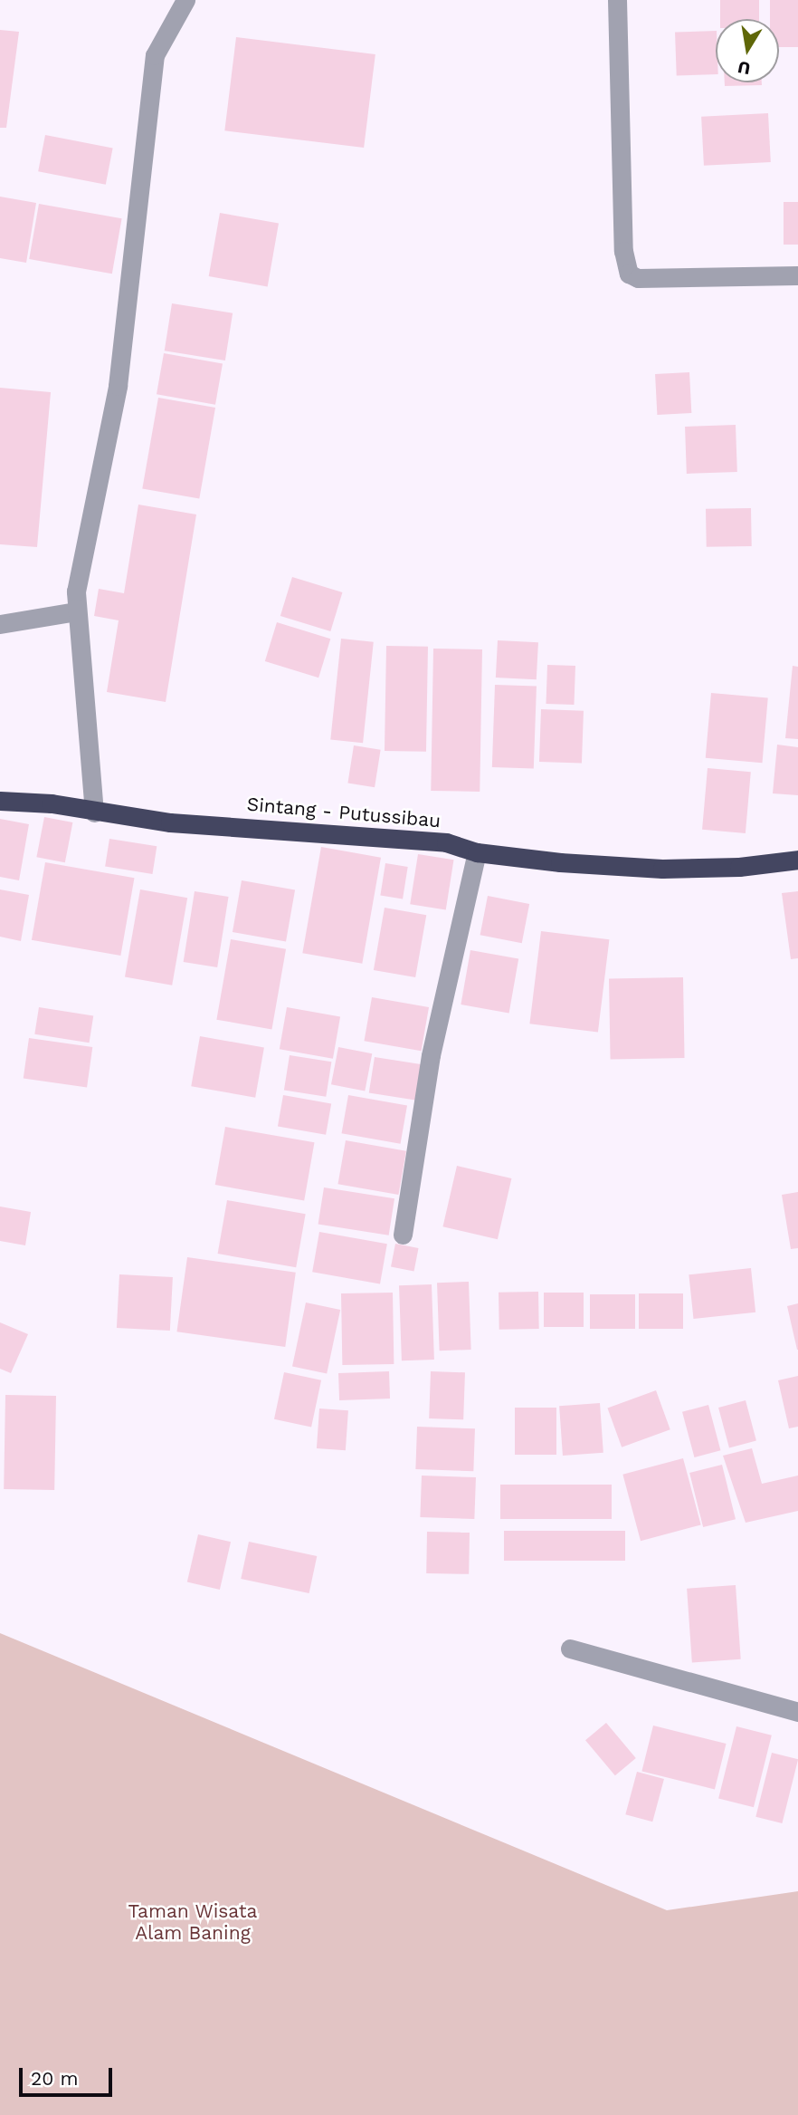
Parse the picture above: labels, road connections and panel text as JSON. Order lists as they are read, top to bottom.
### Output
{
  "streets": {
    "highway": ["Sintang - Putussibau"]
  },
  "parks": ["Taman Wisata Alam Baning"],
  "scale_bar": "20 m",
  "north": "bottom"
}
